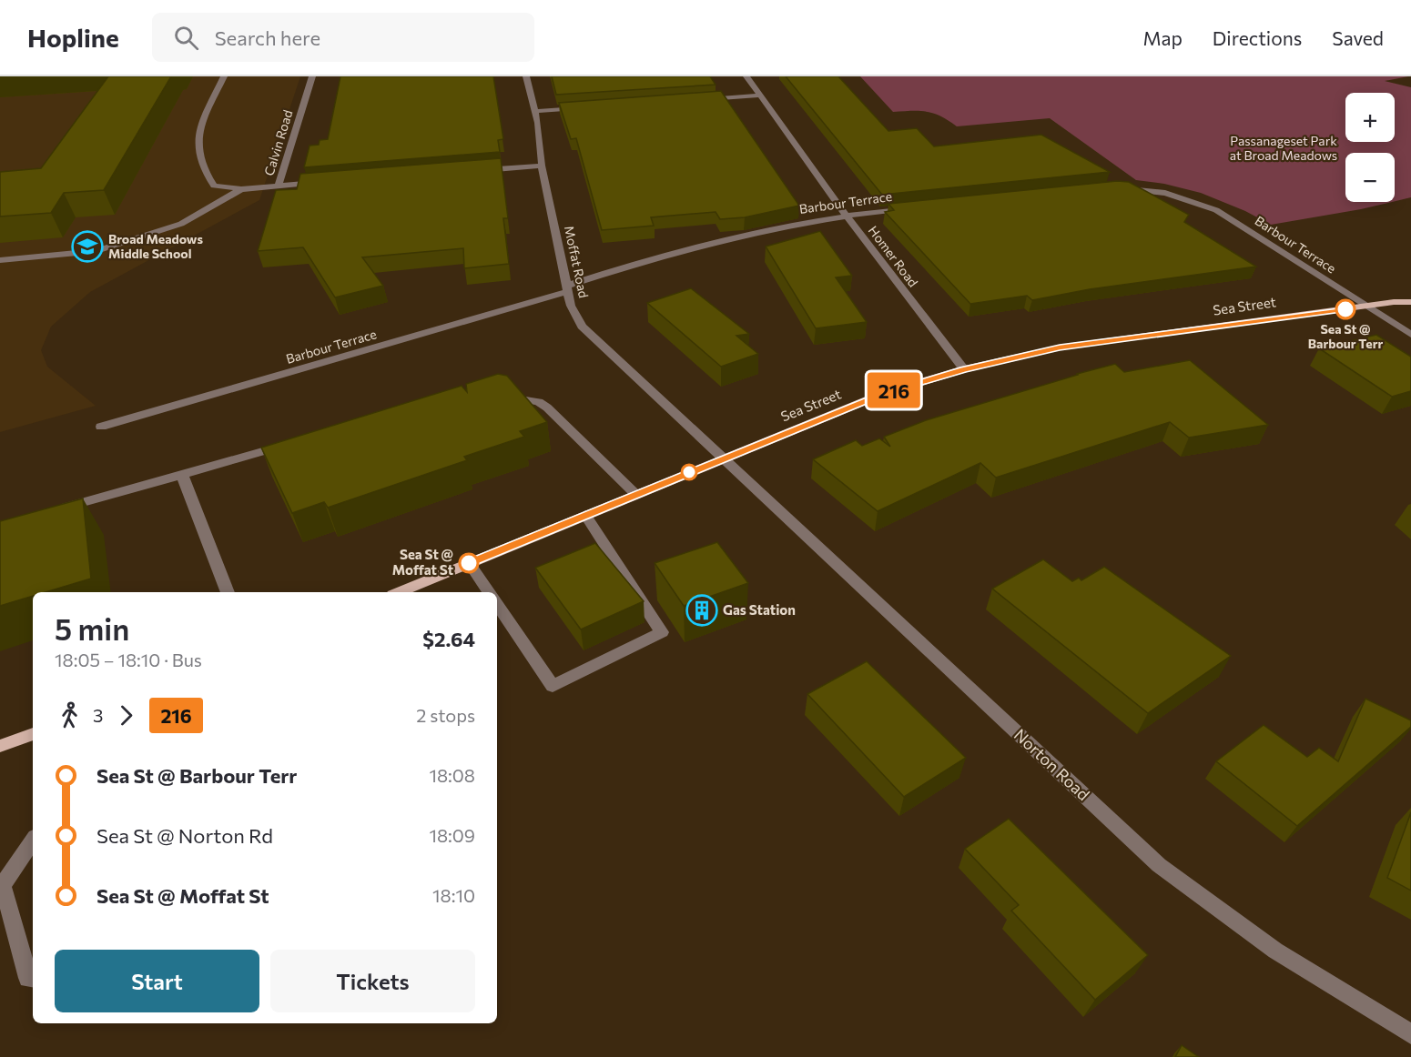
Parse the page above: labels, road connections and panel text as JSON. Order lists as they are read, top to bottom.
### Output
{
  "streets": {
    "main road": ["Sea Street"],
    "street": [
      "Calvin Road",
      "Barbour Terrace",
      "Homer Road",
      "Moffat Road",
      "Norton Road"
    ]
  },
  "crossings": [
    ["Barbour Terrace", "Homer Road"],
    ["Barbour Terrace", "Moffat Road"],
    ["Barbour Terrace", "Sea Street"],
    ["Homer Road", "Sea Street"],
    ["Moffat Road", "Sea Street"],
    ["Moffat Road", "Norton Road"],
    ["Sea Street", "Norton Road"]
  ],
  "parks": ["Passanageset Park at Broad Meadows"],
  "places": {
    "school or university": ["Broad Meadows Middle School"],
    "other": ["Sea St @ Barbour Terr", "Sea St @ Moffat St"],
    "building": ["Gas Station"]
  },
  "lines": ["bus line 216"],
  "page": {
    "header": "Hopline",
    "search": "Search here",
    "nav": ["Map", "Directions", "Saved"],
    "on_map": "216",
    "map_buttons": ["+", "−"],
    "heading": ["5 min", "18:05 – 18:10 · Bus", "$2.64"],
    "legs": ["3", "216", "2 stops"],
    "list": [
      {
        "name": "Sea St @ Barbour Terr",
        "value": "18:08"
      },
      {
        "name": "Sea St @ Norton Rd",
        "value": "18:09"
      },
      {
        "name": "Sea St @ Moffat St",
        "value": "18:10"
      }
    ],
    "buttons": ["Start", "Tickets"]
  }
}
